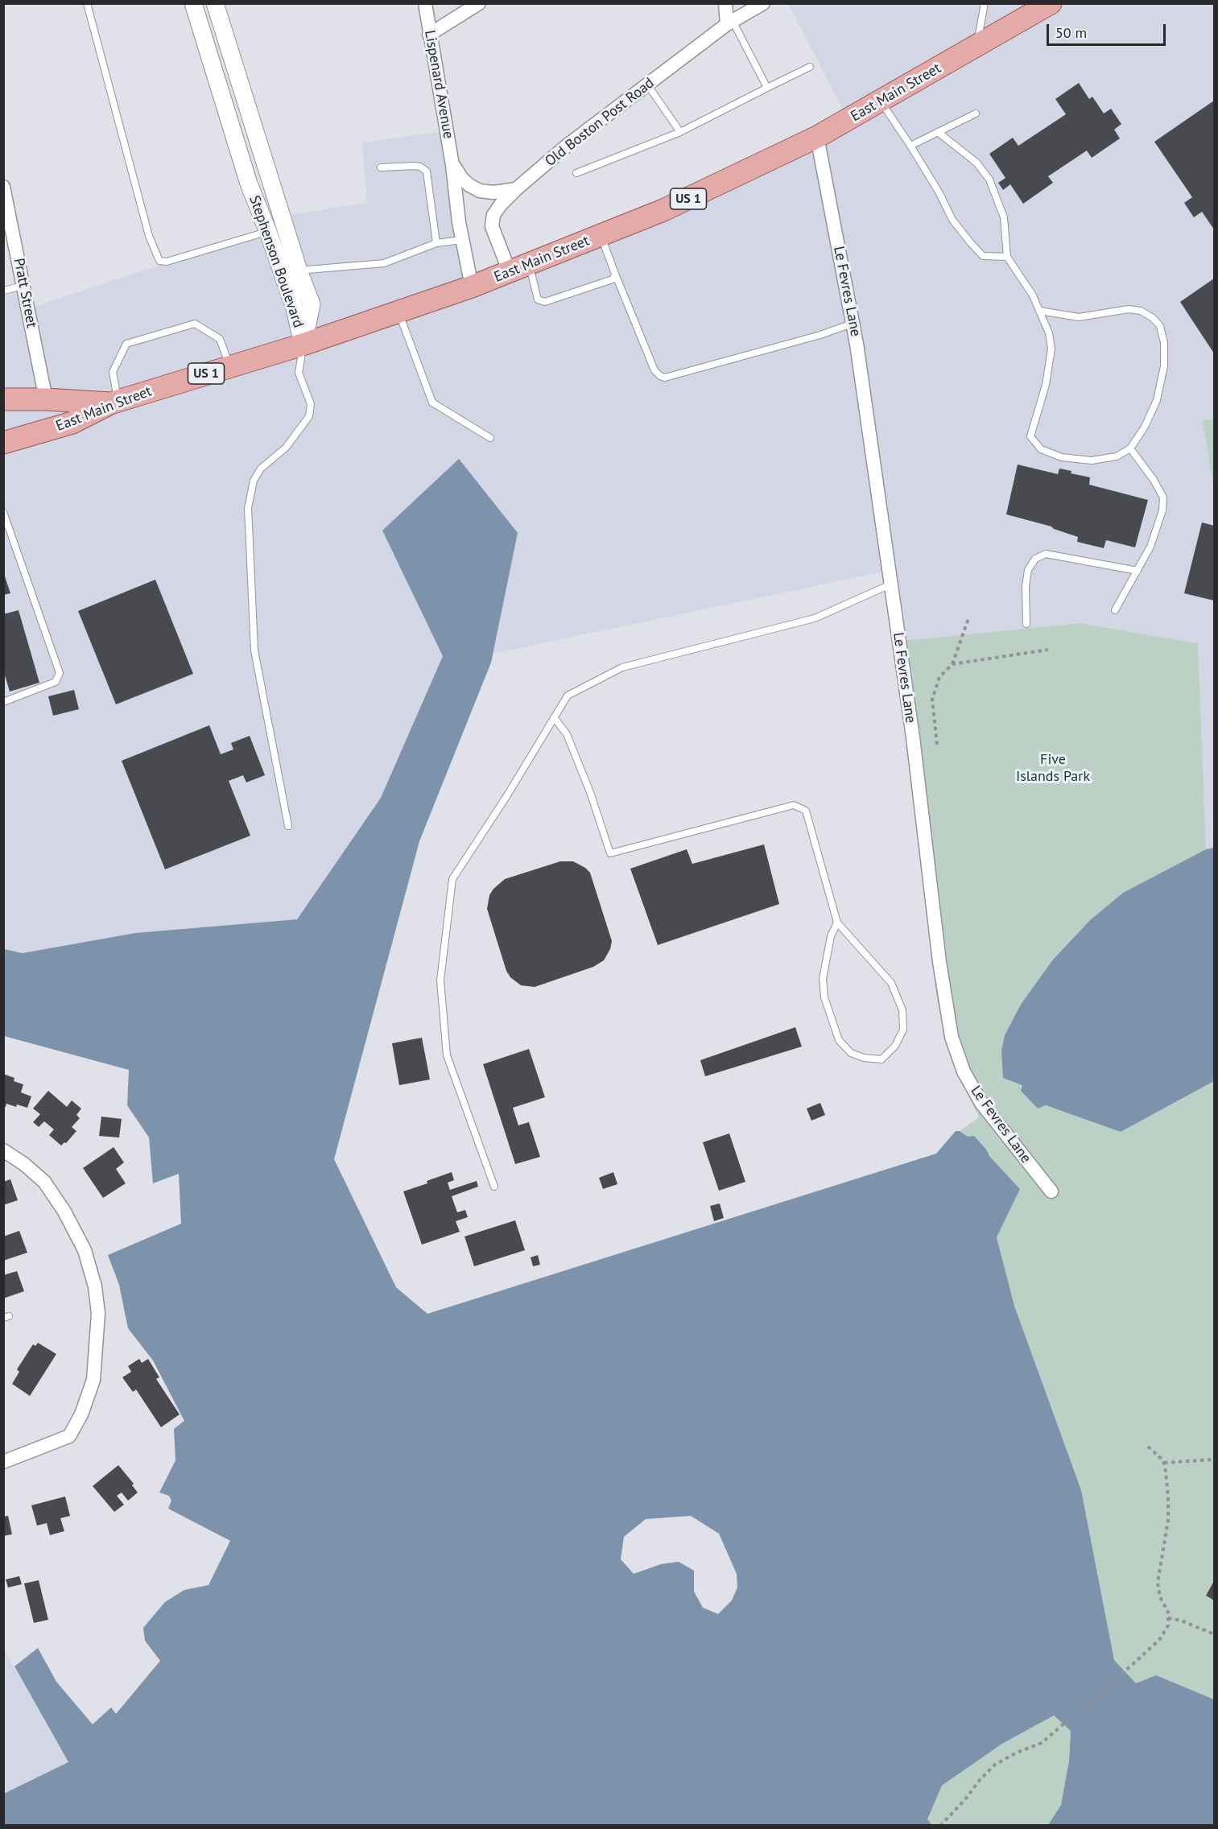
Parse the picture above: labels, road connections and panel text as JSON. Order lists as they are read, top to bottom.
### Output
{
  "streets": {
    "main road": ["East Main Street", "US 1"],
    "street": [
      "Lispenard Avenue",
      "Old Boston Post Road",
      "Stephenson Boulevard",
      "Le Fevres Lane",
      "Pratt Street"
    ]
  },
  "crossings": [
    ["Lispenard Avenue", "East Main Street"],
    ["Lispenard Avenue", "Old Boston Post Road"],
    ["East Main Street", "Old Boston Post Road"],
    ["East Main Street", "US 1"],
    ["East Main Street", "Stephenson Boulevard"],
    ["East Main Street", "Le Fevres Lane"],
    ["US 1", "Pratt Street"]
  ],
  "parks": ["Five Islands Park"],
  "scale_bar": "50 m"
}
